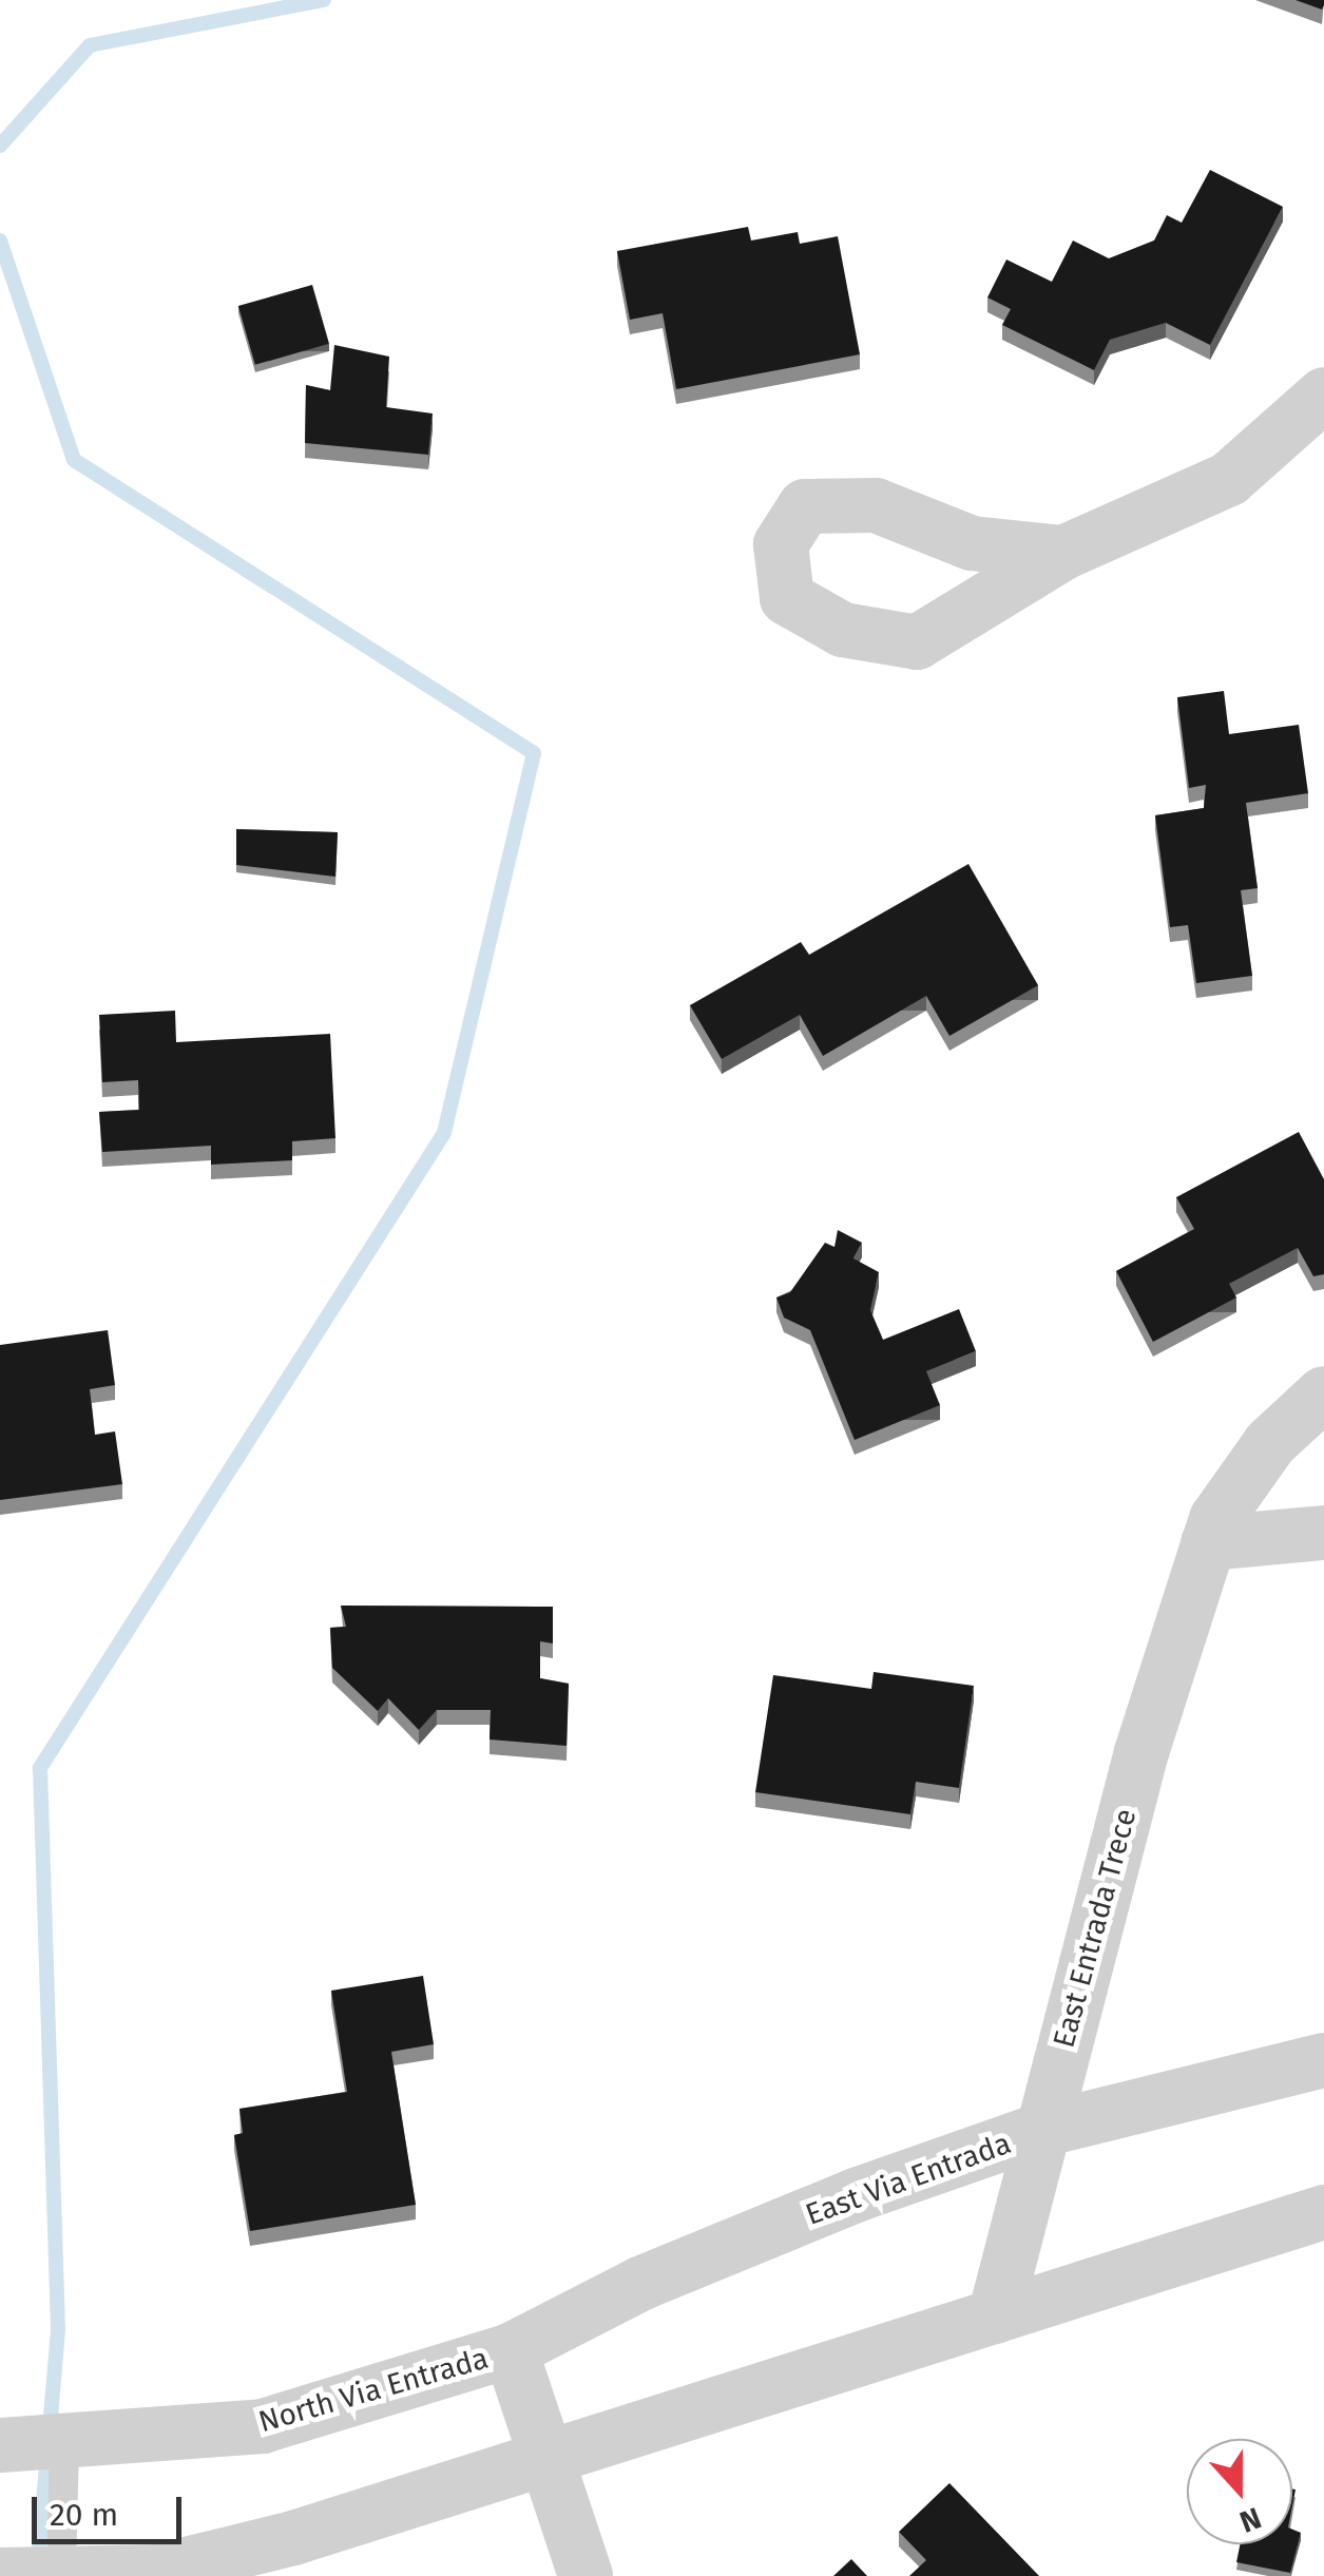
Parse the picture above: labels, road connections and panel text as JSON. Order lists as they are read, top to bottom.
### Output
{
  "streets": {
    "street": ["East Entrada Trece", "East Via Entrada", "North Via Entrada"]
  },
  "crossings": [
    ["East Entrada Trece", "East Via Entrada"],
    ["East Via Entrada", "North Via Entrada"]
  ],
  "scale_bar": "20 m",
  "north": "bottom"
}
